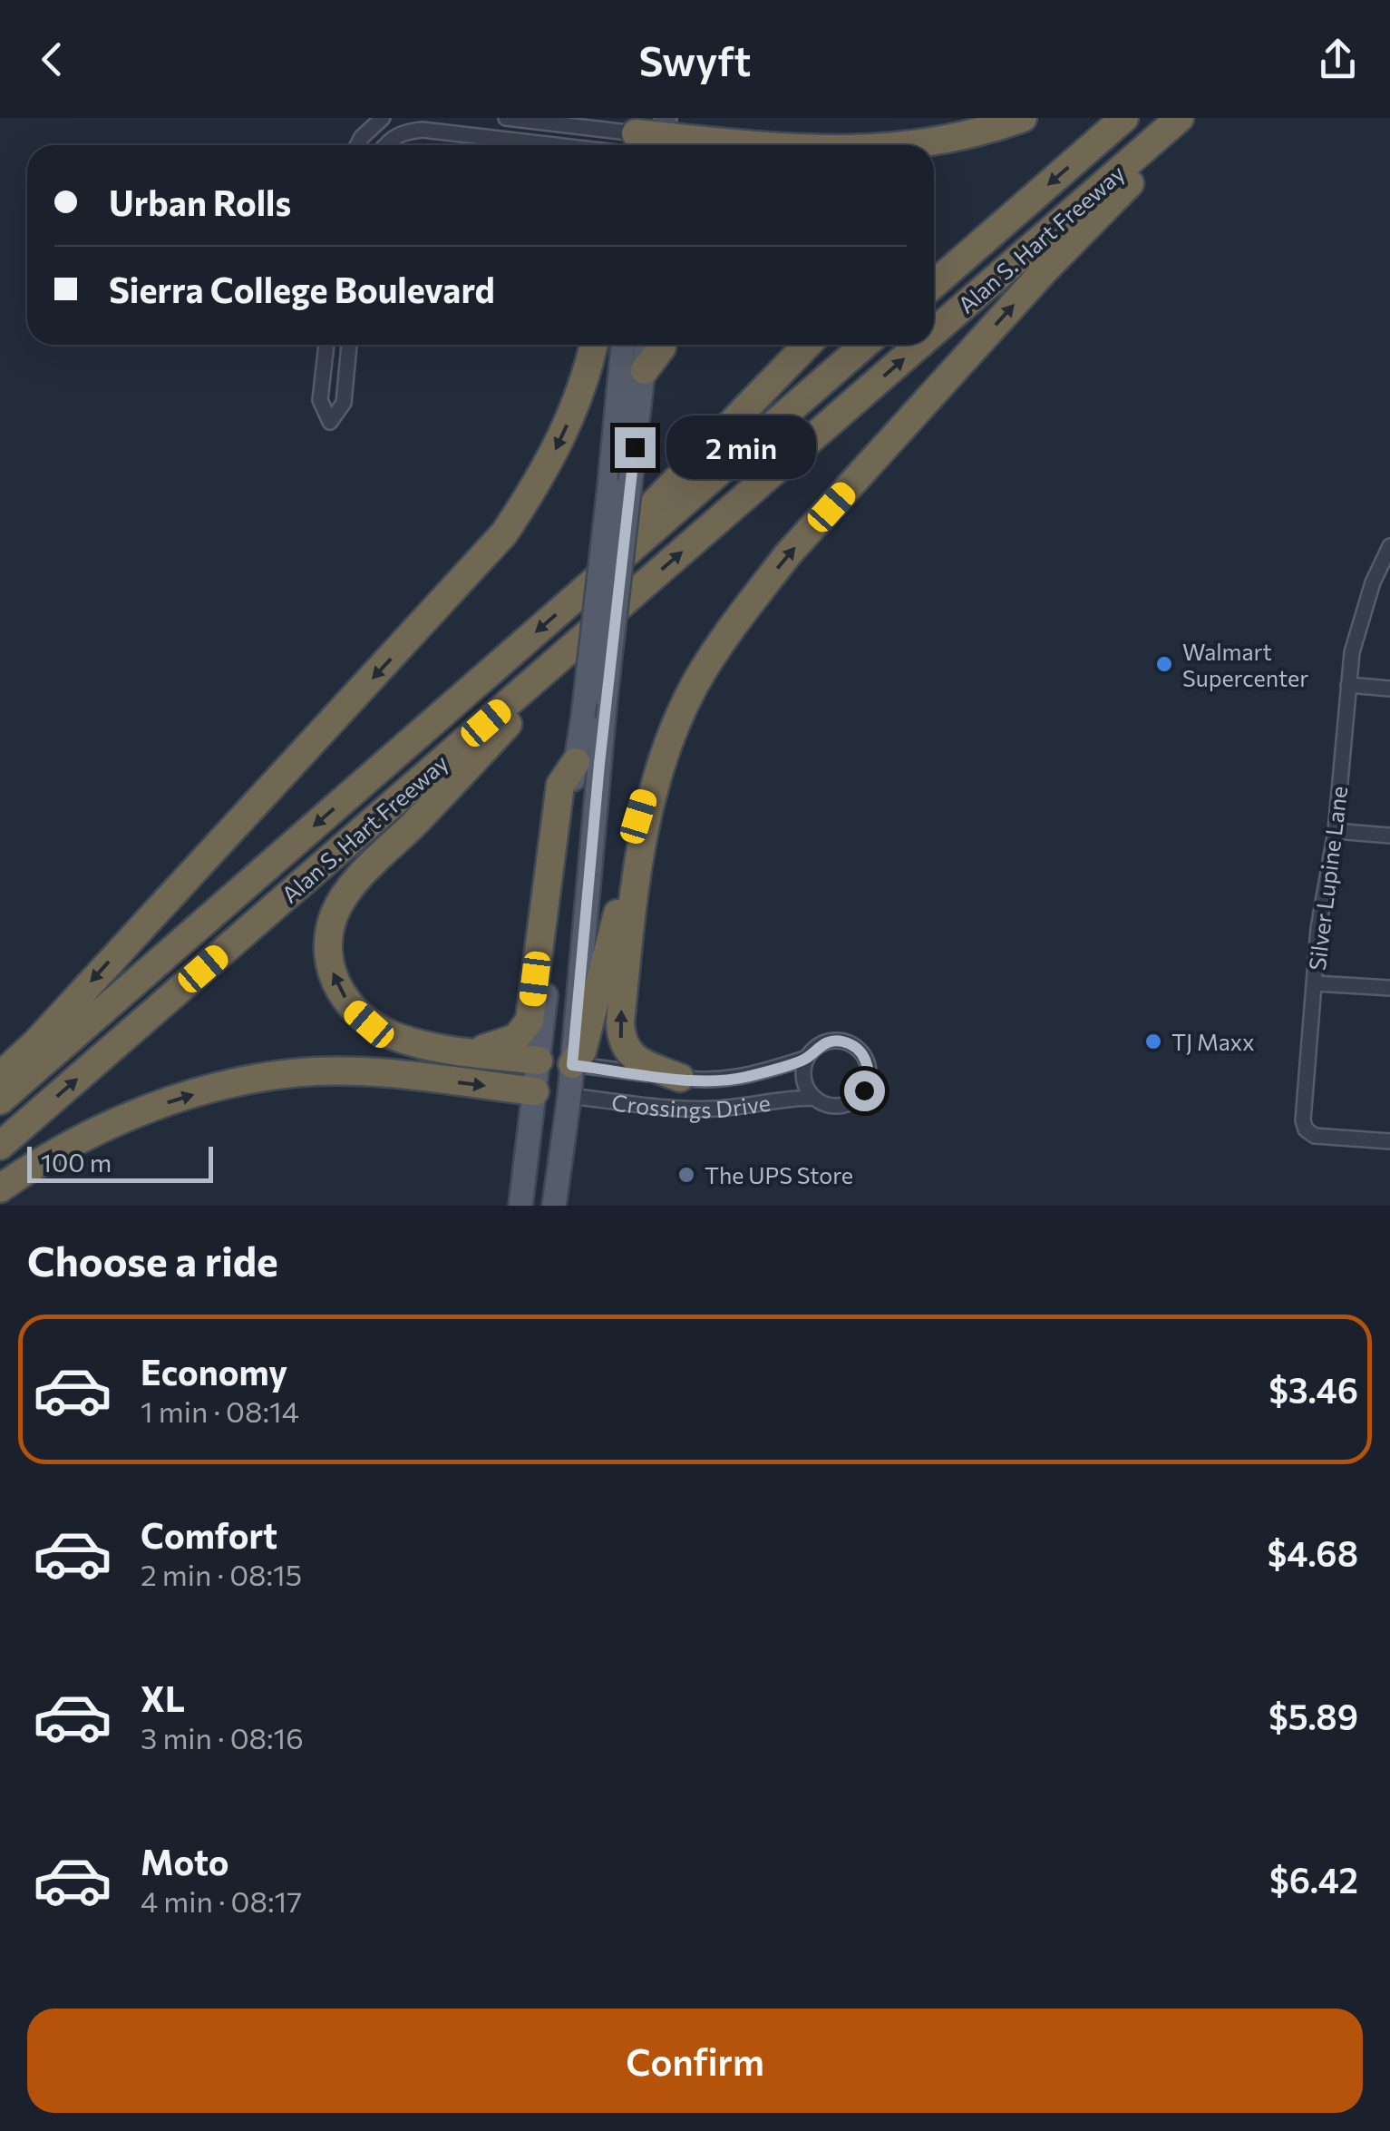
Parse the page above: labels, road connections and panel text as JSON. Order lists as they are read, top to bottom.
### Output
{
  "streets": {
    "highway": ["Alan S. Hart Freeway"],
    "main road": ["Crossings Drive"],
    "street": ["Silver Lupine Lane"]
  },
  "places": ["Walmart Supercenter", "TJ Maxx", "The UPS Store"],
  "scale_bar": "100 m",
  "page": {
    "header": "Swyft",
    "banner": ["Urban Rolls", "Sierra College Boulevard"],
    "bubble": "2 min",
    "scale": "100 m",
    "heading": "Choose a ride",
    "list": [
      {
        "name": "Economy",
        "note": "1 min · 08:14",
        "value": "$3.46"
      },
      {
        "name": "Comfort",
        "note": "2 min · 08:15",
        "value": "$4.68"
      },
      {
        "name": "XL",
        "note": "3 min · 08:16",
        "value": "$5.89"
      },
      {
        "name": "Moto",
        "note": "4 min · 08:17",
        "value": "$6.42"
      }
    ],
    "buttons": "Confirm"
  }
}
